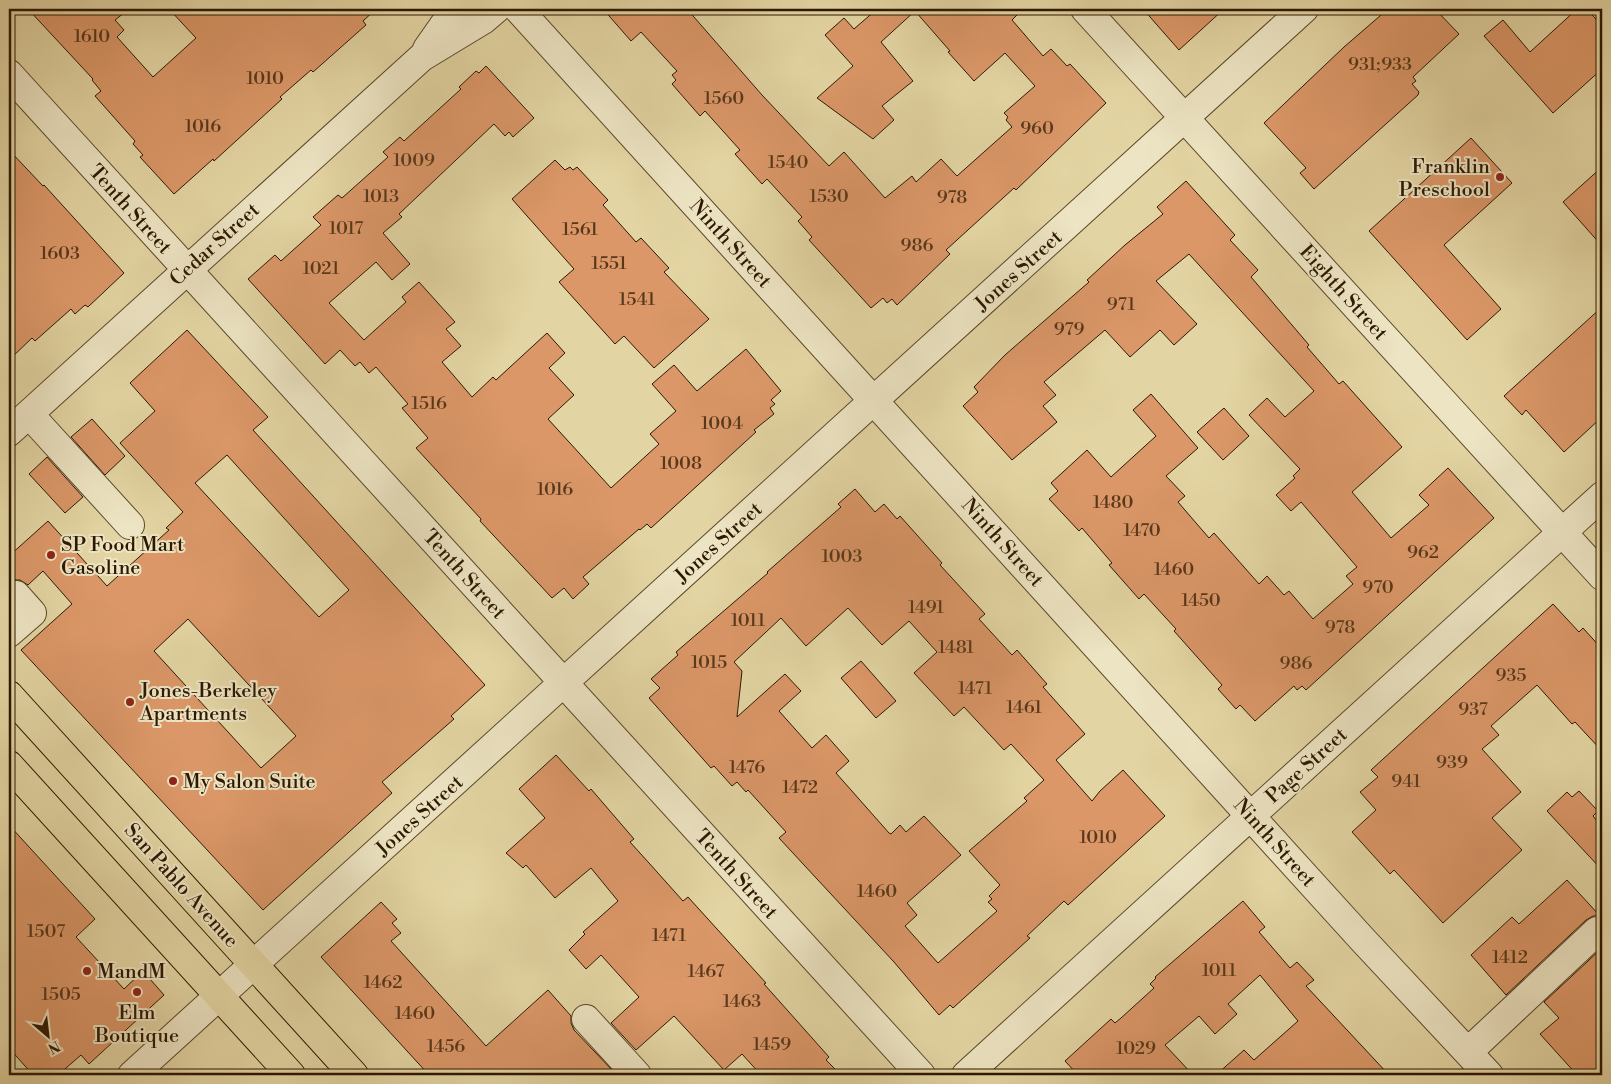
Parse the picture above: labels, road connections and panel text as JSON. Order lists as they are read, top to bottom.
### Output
{
  "streets": {
    "main road": ["San Pablo Avenue"],
    "street": [
      "Tenth Street",
      "Ninth Street",
      "Cedar Street",
      "Jones Street",
      "Eighth Street",
      "Page Street"
    ]
  },
  "crossings": [
    ["Tenth Street", "Cedar Street"],
    ["Tenth Street", "Jones Street"],
    ["Ninth Street", "Jones Street"],
    ["Ninth Street", "Page Street"],
    ["Jones Street", "Eighth Street"],
    ["Jones Street", "San Pablo Avenue"],
    ["Eighth Street", "Page Street"]
  ],
  "places": [
    "Franklin Preschool",
    "SP Food Mart Gasoline",
    "Jones-Berkeley Apartments",
    "My Salon Suite",
    "MandM",
    "Elm Boutique"
  ],
  "house_numbers": [
    "1610",
    "931;933",
    "1010",
    "1560",
    "1016",
    "960",
    "1009",
    "1540",
    "1013",
    "1530",
    "978",
    "1017",
    "1561",
    "986",
    "1603",
    "1551",
    "1021",
    "1541",
    "971",
    "979",
    "1516",
    "1004",
    "1008",
    "1016",
    "1480",
    "1470",
    "962",
    "1003",
    "1460",
    "970",
    "1450",
    "1491",
    "1011",
    "978",
    "1481",
    "1015",
    "986",
    "935",
    "1471",
    "1461",
    "937",
    "939",
    "1476",
    "941",
    "1472",
    "1010",
    "1460",
    "1507",
    "1471",
    "1412",
    "1011",
    "1467",
    "1462",
    "1505",
    "1463",
    "1460",
    "1459",
    "1456",
    "1029"
  ],
  "north": "bottom right"
}
